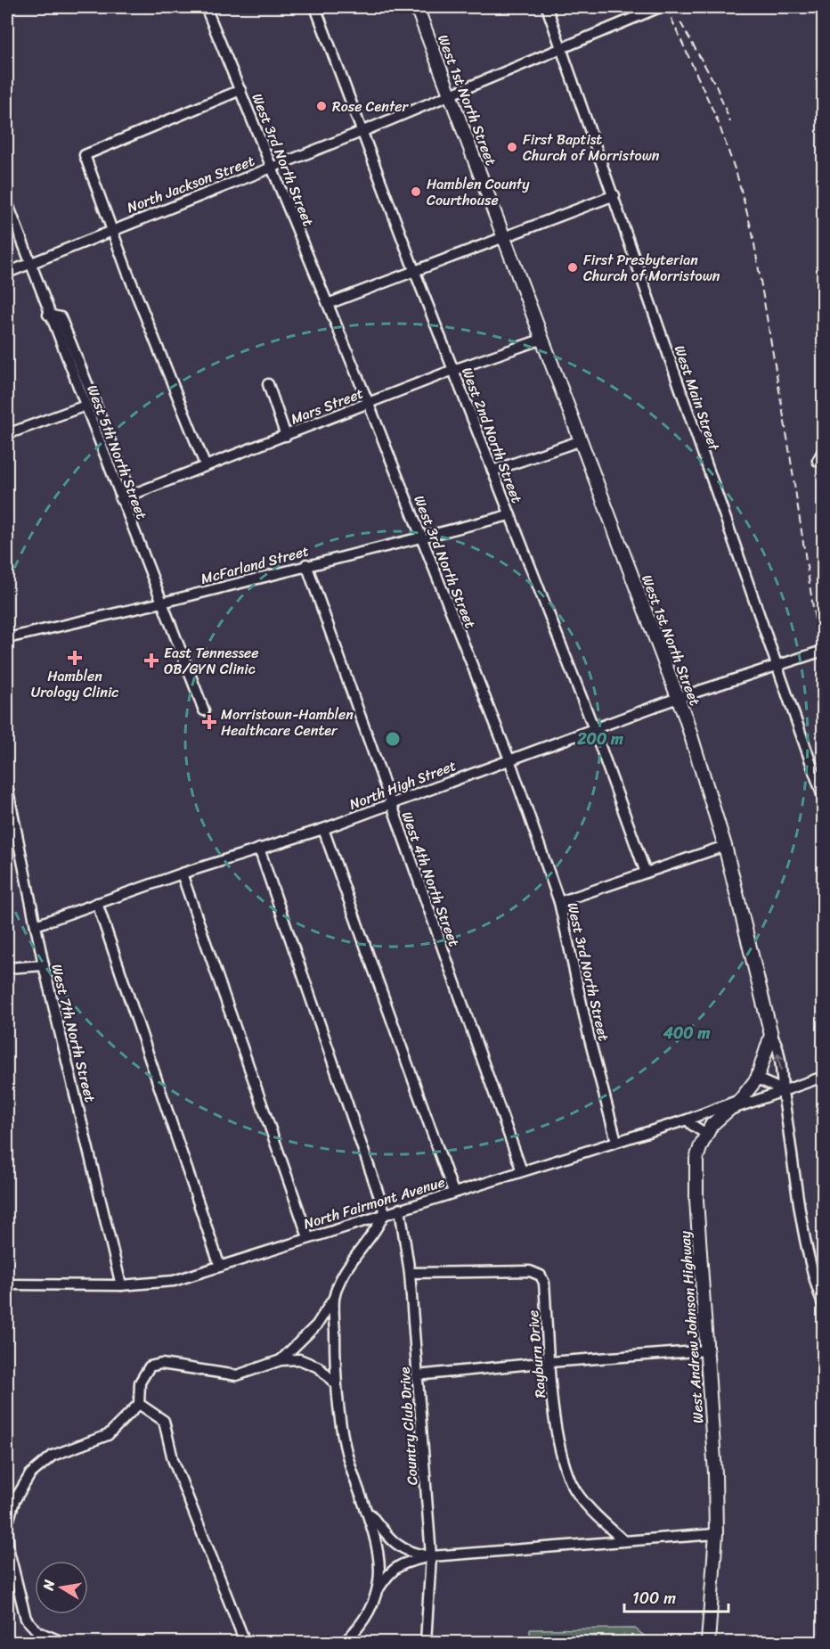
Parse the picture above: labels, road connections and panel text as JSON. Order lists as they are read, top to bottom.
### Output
{
  "streets": {
    "main road": ["West 1st North Street", "West Andrew Johnson Highway"],
    "street": [
      "West 3rd North Street",
      "North Jackson Street",
      "West Main Street",
      "Mars Street",
      "West 2nd North Street",
      "West 5th North Street",
      "McFarland Street",
      "North High Street",
      "West 4th North Street",
      "West 7th North Street",
      "North Fairmont Avenue",
      "Rayburn Drive",
      "Country Club Drive"
    ]
  },
  "crossings": [
    ["West 1st North Street", "North Jackson Street"],
    ["West 1st North Street", "Mars Street"],
    ["West 1st North Street", "North High Street"],
    ["West 1st North Street", "West Andrew Johnson Highway"],
    ["West 3rd North Street", "North Jackson Street"],
    ["West 3rd North Street", "Mars Street"],
    ["West 3rd North Street", "McFarland Street"],
    ["West 3rd North Street", "North High Street"],
    ["West 3rd North Street", "North Fairmont Avenue"],
    ["North Jackson Street", "West Main Street"],
    ["North Jackson Street", "West 2nd North Street"],
    ["North Jackson Street", "West 5th North Street"],
    ["West Main Street", "North High Street"],
    ["Mars Street", "West 2nd North Street"],
    ["Mars Street", "West 5th North Street"],
    ["West 2nd North Street", "McFarland Street"],
    ["West 2nd North Street", "North High Street"],
    ["West 5th North Street", "McFarland Street"],
    ["McFarland Street", "West 4th North Street"],
    ["North High Street", "West 4th North Street"],
    ["North High Street", "West 7th North Street"],
    ["West 4th North Street", "North Fairmont Avenue"],
    ["West 7th North Street", "North Fairmont Avenue"],
    ["North Fairmont Avenue", "West Andrew Johnson Highway"],
    ["North Fairmont Avenue", "Country Club Drive"],
    ["Rayburn Drive", "Country Club Drive"]
  ],
  "places": {
    "other": [
      "Rose Center",
      "First Baptist Church of Morristown",
      "Hamblen County Courthouse",
      "First Presbyterian Church of Morristown"
    ],
    "health": ["Hamblen Urology Clinic", "East Tennessee OB/GYN Clinic", "Morristown-Hamblen Healthcare Center"]
  },
  "scale_bar": "100 m",
  "north": "left",
  "rings": ["200 m", "400 m"]
}
